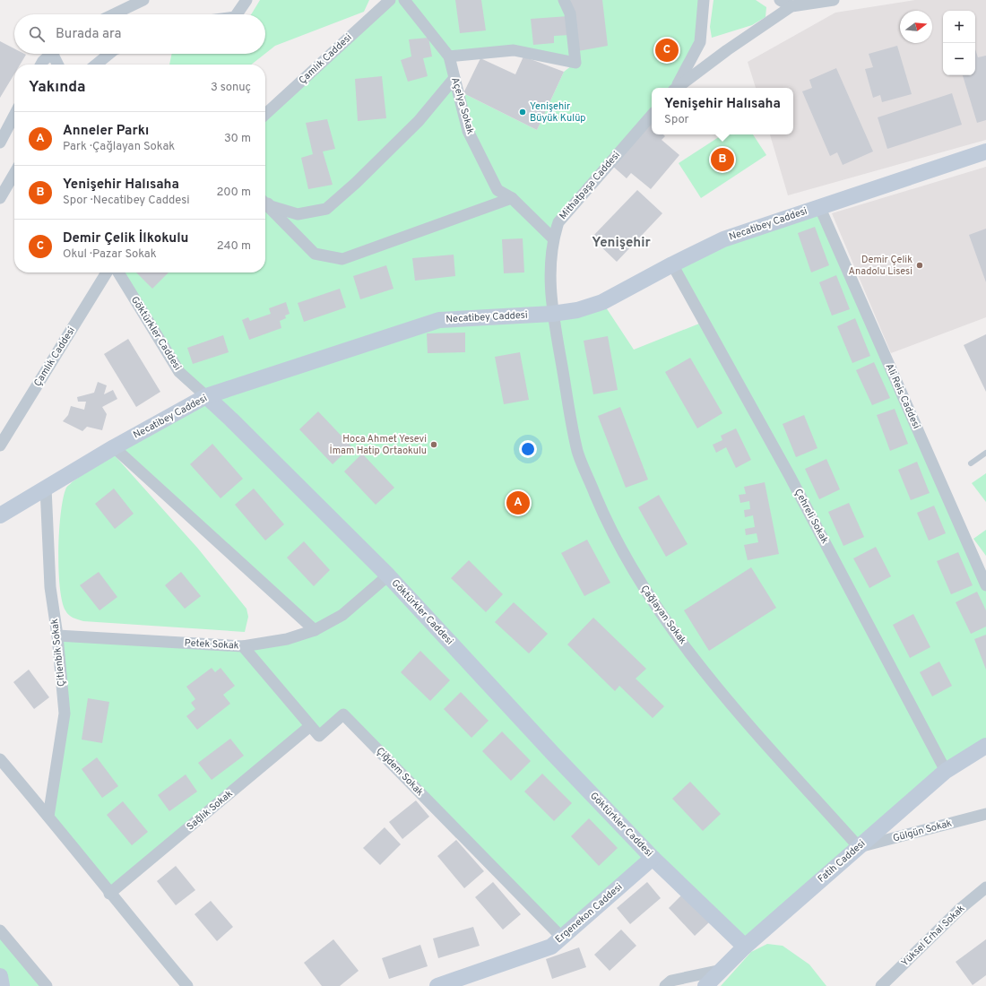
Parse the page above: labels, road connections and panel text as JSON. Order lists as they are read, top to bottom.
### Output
{
  "streets": {
    "street": [
      "Çamlık Caddesi",
      "Açelya Sokak",
      "Mithatpaşa Caddesi",
      "Necatibey Caddesi",
      "Göktürkler Caddesi",
      "Ali Reis Caddesi",
      "Çehreli Sokak",
      "Çağlayan Sokak",
      "Petek Sokak",
      "Çitlenbik Sokak",
      "Çiğdem Sokak",
      "Sağlık Sokak",
      "Gülgün Sokak",
      "Fatih Caddesi",
      "Ergenekon Caddesi",
      "Yüksel Erhal Sokak"
    ]
  },
  "crossings": [
    ["Açelya Sokak", "Mithatpaşa Caddesi"],
    ["Mithatpaşa Caddesi", "Necatibey Caddesi"],
    ["Mithatpaşa Caddesi", "Çağlayan Sokak"],
    ["Necatibey Caddesi", "Göktürkler Caddesi"],
    ["Necatibey Caddesi", "Ali Reis Caddesi"],
    ["Necatibey Caddesi", "Çehreli Sokak"],
    ["Necatibey Caddesi", "Çağlayan Sokak"],
    ["Necatibey Caddesi", "Çitlenbik Sokak"],
    ["Göktürkler Caddesi", "Petek Sokak"],
    ["Göktürkler Caddesi", "Fatih Caddesi"],
    ["Göktürkler Caddesi", "Ergenekon Caddesi"],
    ["Çehreli Sokak", "Fatih Caddesi"],
    ["Çağlayan Sokak", "Gülgün Sokak"],
    ["Çağlayan Sokak", "Fatih Caddesi"],
    ["Petek Sokak", "Çitlenbik Sokak"],
    ["Petek Sokak", "Çiğdem Sokak"],
    ["Çiğdem Sokak", "Sağlık Sokak"],
    ["Çiğdem Sokak", "Ergenekon Caddesi"],
    ["Gülgün Sokak", "Fatih Caddesi"]
  ],
  "districts": ["Yenişehir"],
  "places": ["Yenişehir Büyük Kulüp", "Demir Çelik Anadolu Lisesi", "Hoca Ahmet Yesevi İmam Hatip Ortaokulu"],
  "north": "right",
  "page": {
    "map_buttons": ["+", "−"],
    "search": "Burada ara",
    "pins": ["C", "B", "A"],
    "heading": ["Yakında", "3 sonuç"],
    "popup": ["Yenişehir Halısaha", "Spor"],
    "list": [
      {
        "mark": "A",
        "name": "Anneler Parkı",
        "note": "Park · Çağlayan Sokak",
        "value": "30 m"
      },
      {
        "mark": "B",
        "name": "Yenişehir Halısaha",
        "note": "Spor · Necatibey Caddesi",
        "value": "200 m"
      },
      {
        "mark": "C",
        "name": "Demir Çelik İlkokulu",
        "note": "Okul · Pazar Sokak",
        "value": "240 m"
      }
    ]
  }
}
